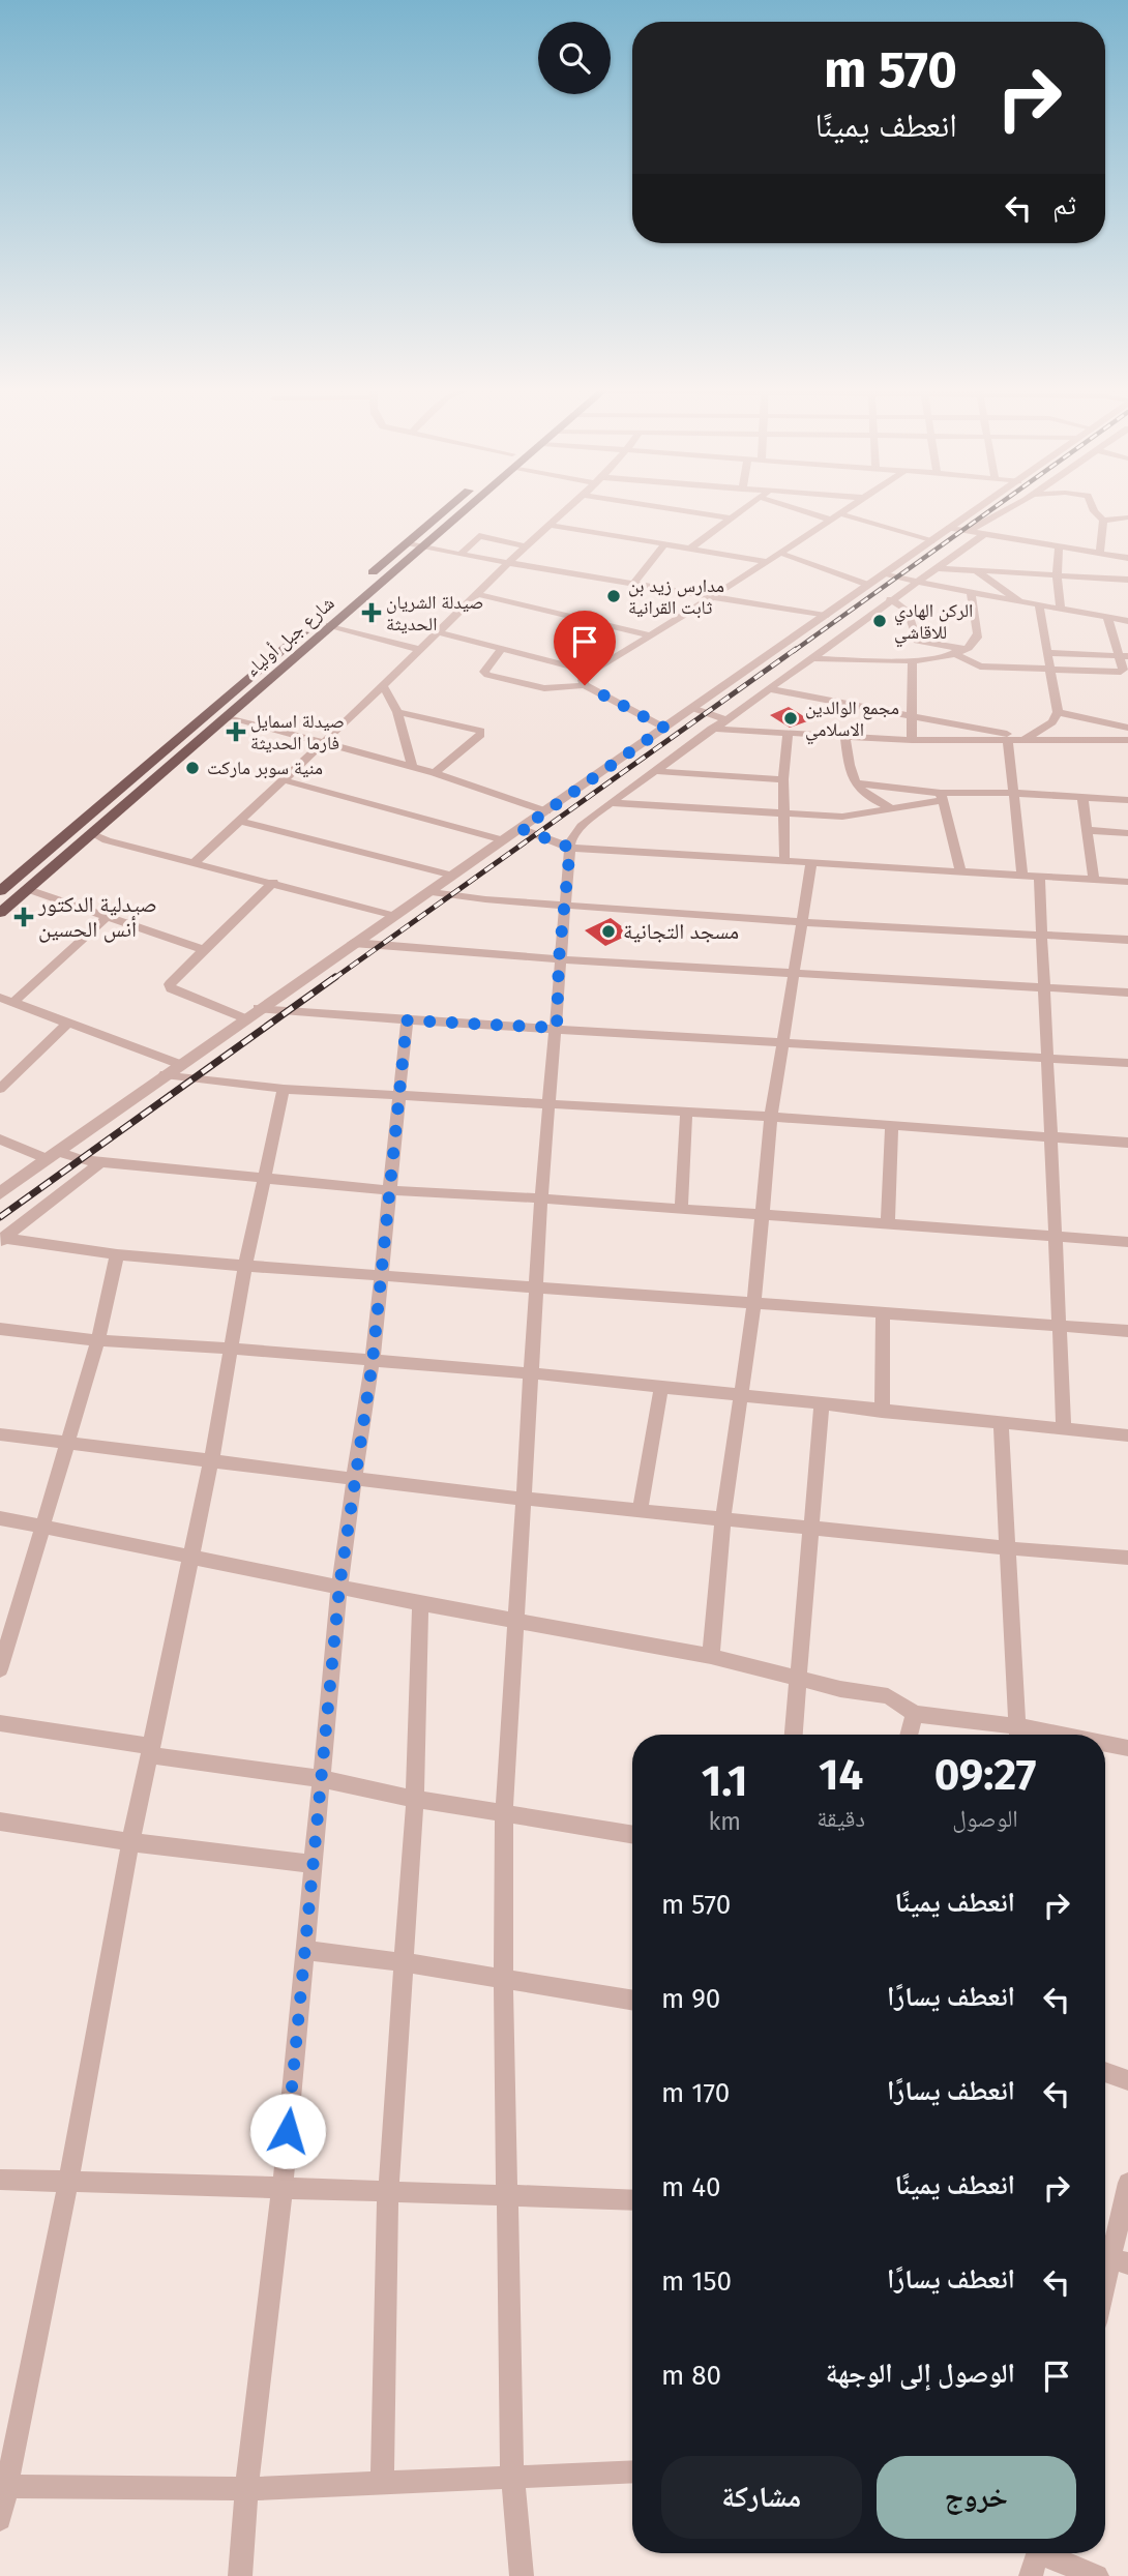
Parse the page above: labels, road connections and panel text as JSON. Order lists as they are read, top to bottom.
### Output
{
  "streets": {
    "main road": ["شارع جبل أولياء"]
  },
  "places": {
    "other": [
      "مدارس زيد بن ثابت القرانية",
      "الركن الهادي للاقاشي",
      "مجمع الوالدين الاسلامي",
      "منية سوبر ماركت",
      "مسجد التجانية"
    ],
    "health": ["صيدلة الشريان الحديثة", "صيدلة اسمايل فارما الحديثة", "صيدلية الدكتور أنس الحسين"]
  },
  "page": {
    "turn": ["570 m", "انعطف يمينًا"],
    "then": "ثم",
    "eta": [
      "09:27",
      "الوصول",
      "14",
      "دقيقة",
      "1.1",
      "km"
    ],
    "list": [
      {
        "name": "انعطف يمينًا",
        "value": "570 m"
      },
      {
        "name": "انعطف يسارًا",
        "value": "90 m"
      },
      {
        "name": "انعطف يسارًا",
        "value": "170 m"
      },
      {
        "name": "انعطف يمينًا",
        "value": "40 m"
      },
      {
        "name": "انعطف يسارًا",
        "value": "150 m"
      },
      {
        "name": "الوصول إلى الوجهة",
        "value": "80 m"
      }
    ],
    "buttons": ["خروج", "مشاركة"]
  }
}
